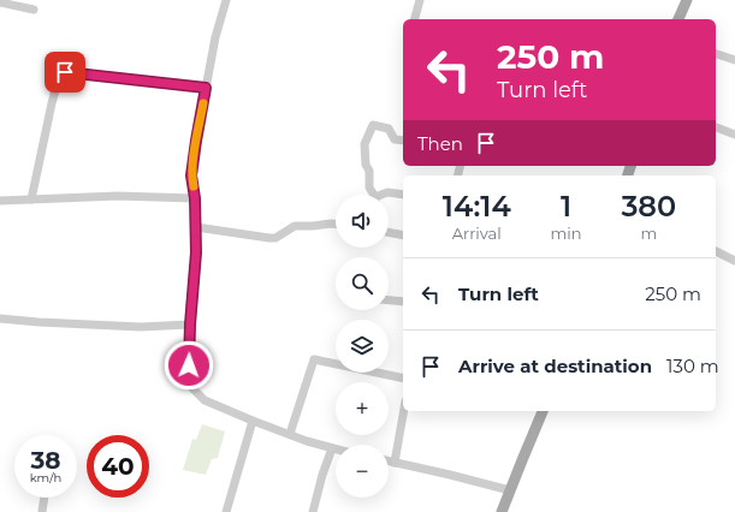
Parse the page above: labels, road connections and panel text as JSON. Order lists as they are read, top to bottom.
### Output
{
  "page": {
    "turn": ["250 m", "Turn left"],
    "then": "Then",
    "eta": [
      "14:14",
      "Arrival",
      "1",
      "min",
      "380",
      "m"
    ],
    "map_buttons": ["+", "−"],
    "list": [
      {
        "name": "Turn left",
        "value": "250 m"
      },
      {
        "name": "Arrive at destination",
        "value": "130 m"
      }
    ],
    "speed": "38 km/h",
    "limit": "40"
  }
}
